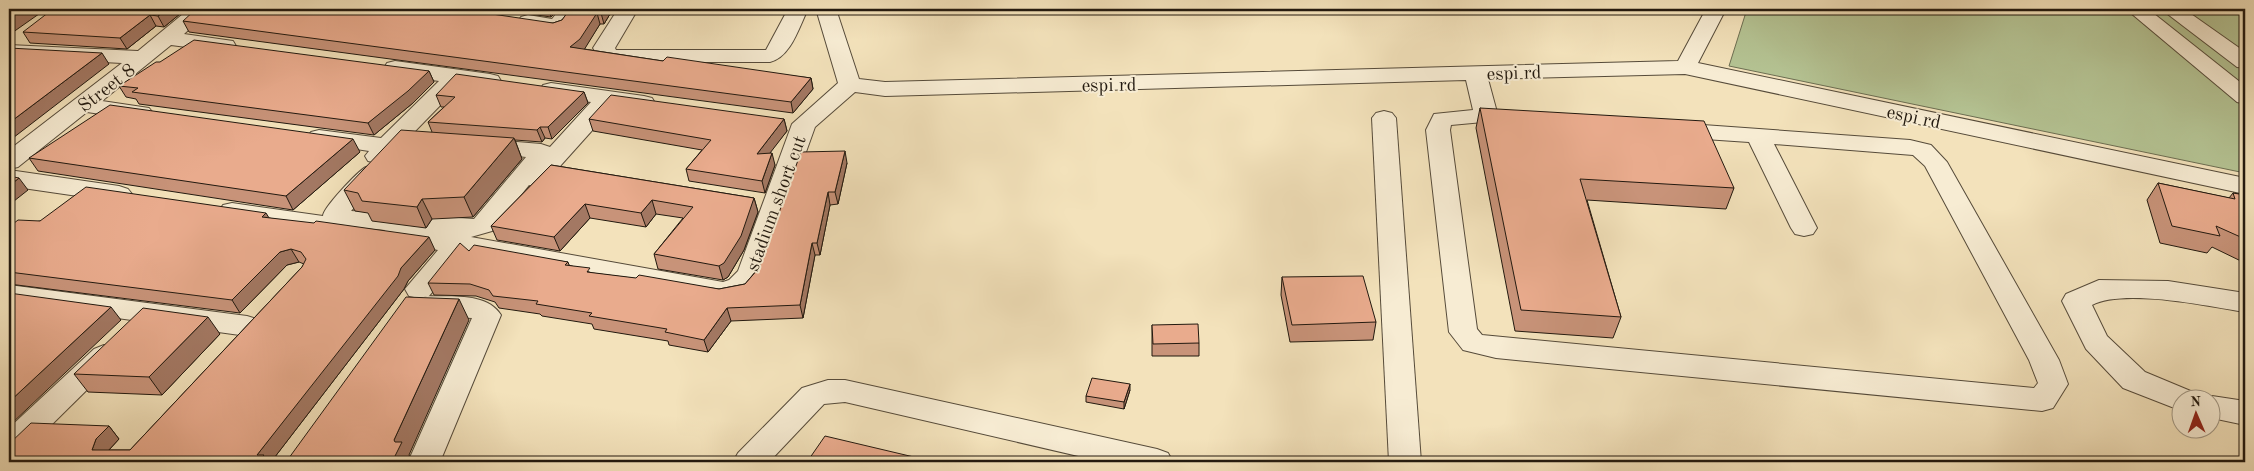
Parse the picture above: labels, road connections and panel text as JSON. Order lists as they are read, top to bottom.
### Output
{
  "streets": {
    "street": ["espi rd", "Street 8", "stadium short cut"]
  },
  "crossings": [
    ["espi rd", "stadium short cut"]
  ],
  "north": "top"
}
